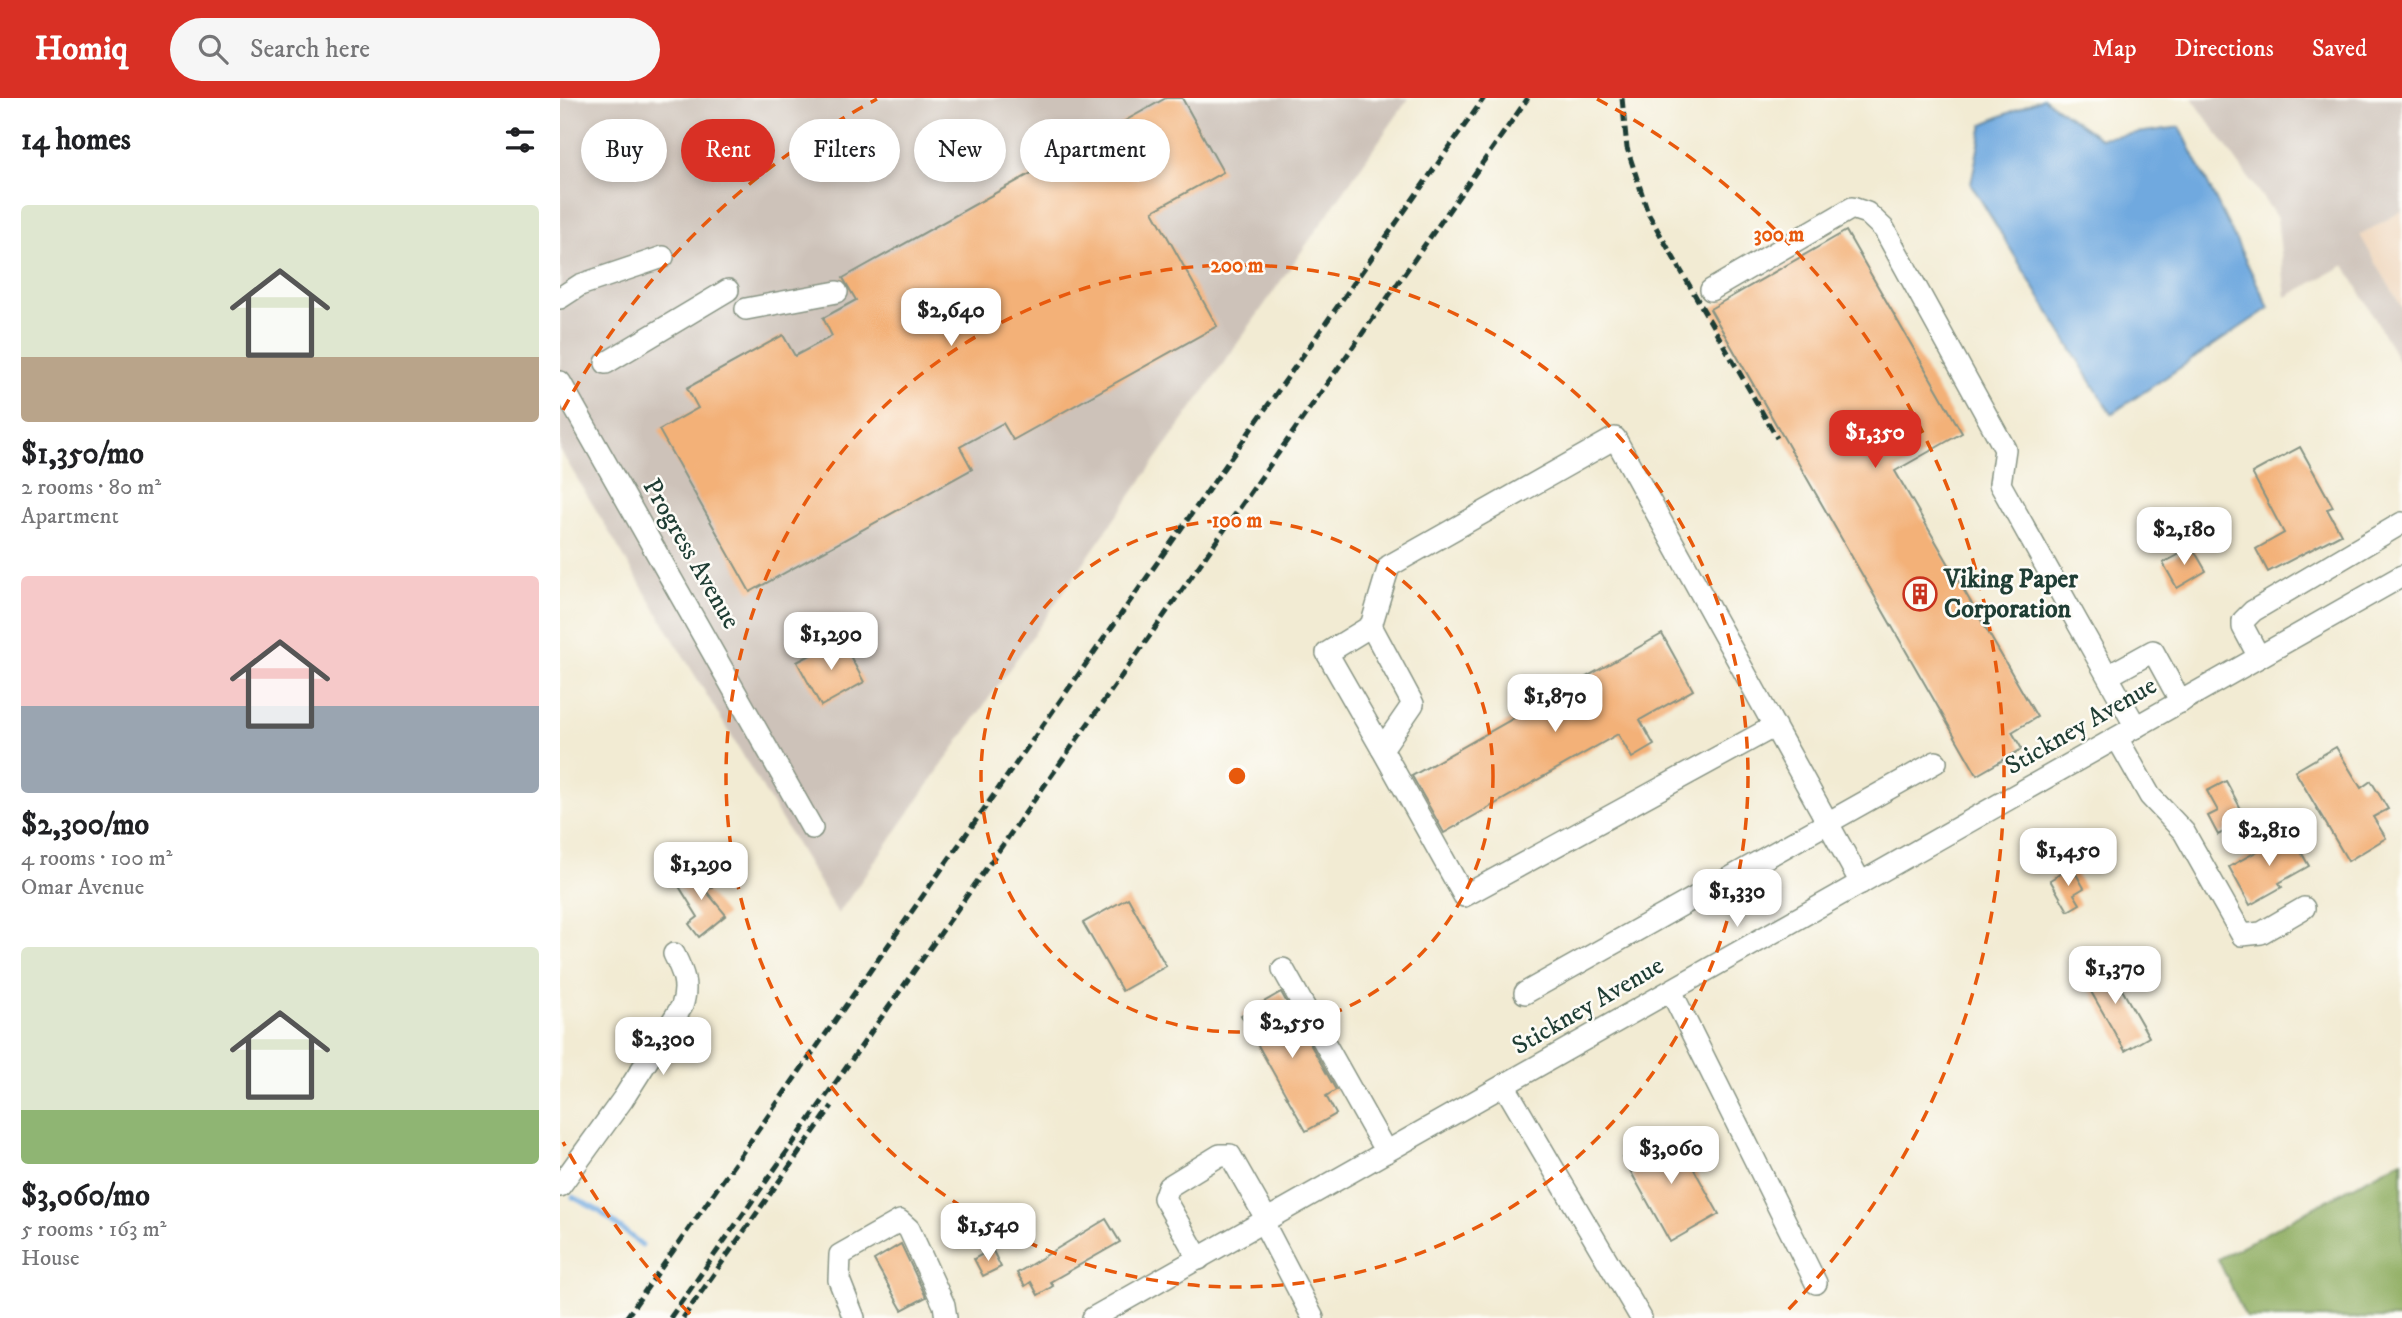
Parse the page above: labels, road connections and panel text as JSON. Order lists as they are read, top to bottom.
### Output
{
  "streets": {
    "street": ["Progress Avenue", "Stickney Avenue"]
  },
  "places": {
    "building": ["Viking Paper Corporation"]
  },
  "page": {
    "header": "Homiq",
    "search": "Search here",
    "nav": ["Map", "Directions", "Saved"],
    "heading": "14 homes",
    "chip": [
      "Buy",
      "Rent",
      "Filters",
      "New",
      "Apartment"
    ],
    "list": [
      {
        "name": "$1,350/mo",
        "note": "2 rooms · 80 m² · Apartment"
      },
      {
        "name": "$2,300/mo",
        "note": "4 rooms · 100 m² · Omar Avenue"
      },
      {
        "name": "$3,060/mo",
        "note": "5 rooms · 163 m² · House"
      }
    ],
    "price": [
      "$2,640",
      "$1,350",
      "$2,180",
      "$1,290",
      "$1,870",
      "$2,810",
      "$1,450",
      "$1,290",
      "$1,330",
      "$1,370",
      "$2,550",
      "$2,300",
      "$3,060",
      "$1,540"
    ]
  },
  "rings": ["300 m", "200 m", "100 m"]
}
